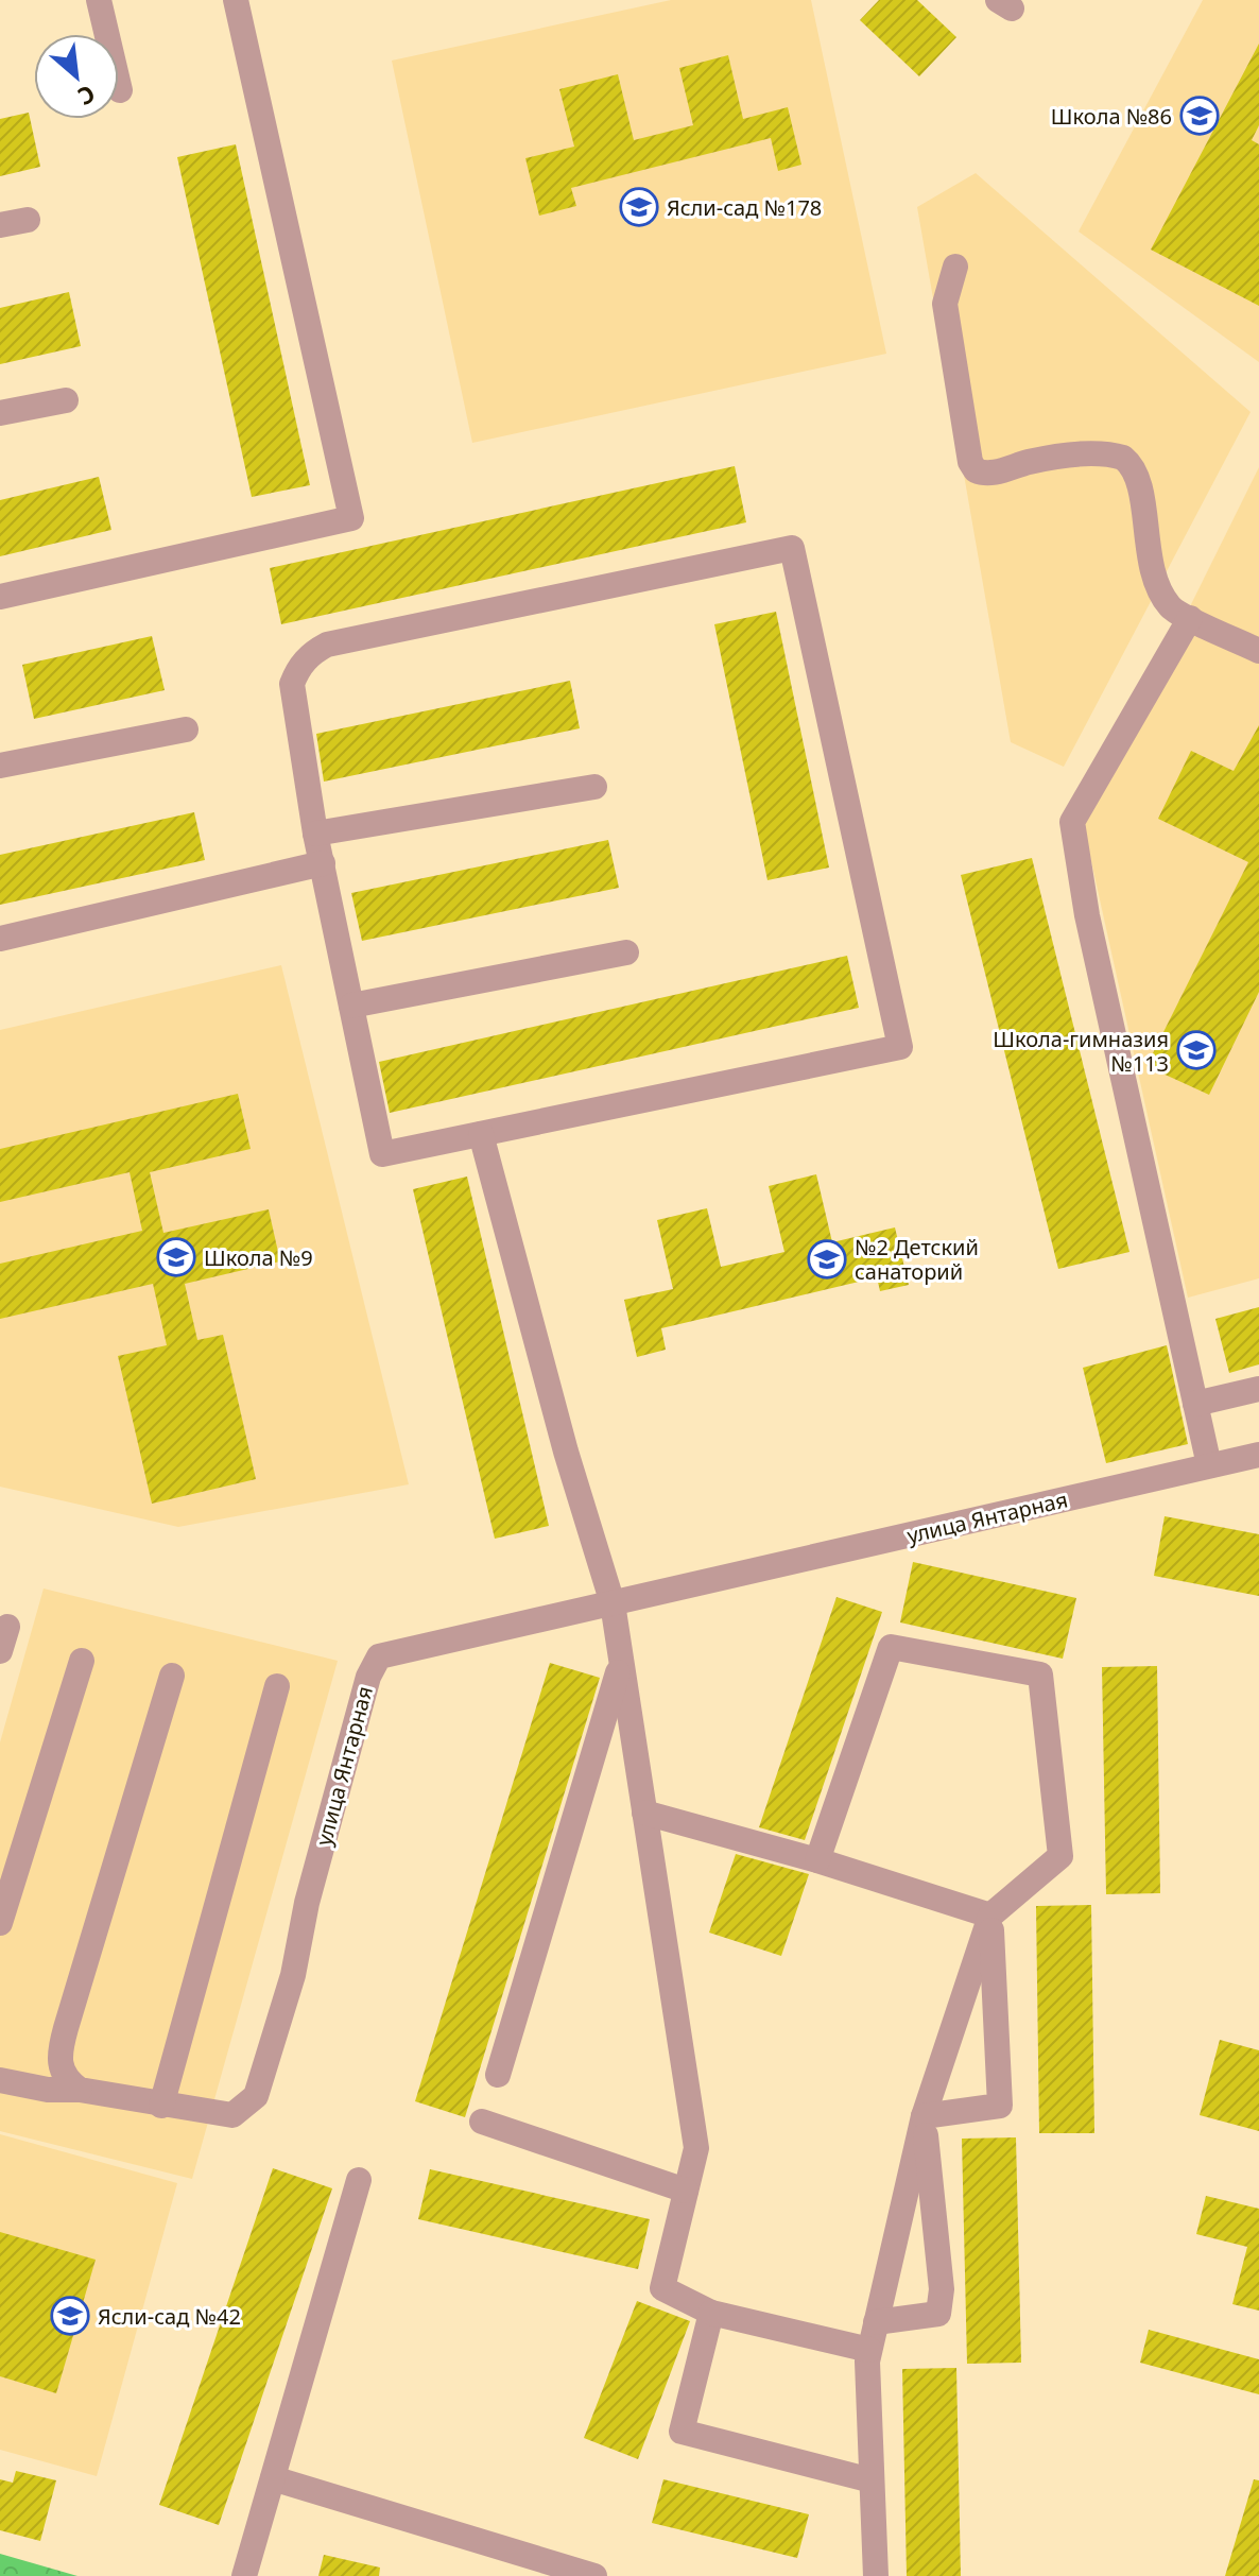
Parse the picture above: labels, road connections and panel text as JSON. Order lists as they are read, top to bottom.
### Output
{
  "streets": {
    "street": ["улица Янтарная"]
  },
  "places": {
    "school or university": [
      "Школа №86",
      "Ясли-сад №178",
      "Школа-гимназия №113",
      "Школа №9",
      "№2 Детский санаторий",
      "Ясли-сад №42"
    ]
  },
  "north": "bottom right"
}
